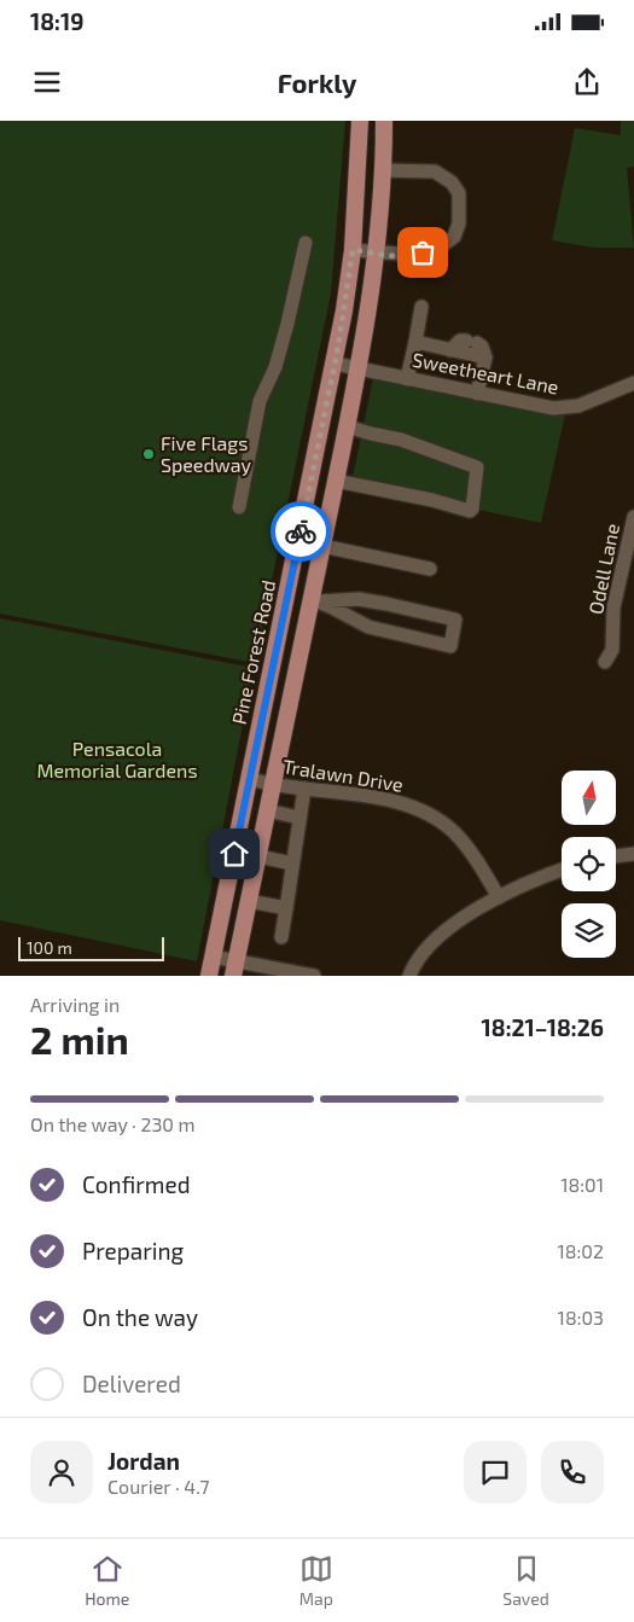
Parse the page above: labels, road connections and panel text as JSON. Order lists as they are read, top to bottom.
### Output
{
  "streets": {
    "main road": ["Pine Forest Road"],
    "street": ["Sweetheart Lane", "Odell Lane", "Tralawn Drive"]
  },
  "crossings": [
    ["Sweetheart Lane", "Pine Forest Road"],
    ["Pine Forest Road", "Tralawn Drive"]
  ],
  "parks": ["Pensacola Memorial Gardens"],
  "places": ["Five Flags Speedway"],
  "scale_bar": "100 m",
  "north": "top",
  "page": {
    "status": "18:19",
    "header": "Forkly",
    "scale": "100 m",
    "heading": ["2 min", "Arriving in", "18:21–18:26"],
    "panel": ["Jordan", "Courier · 4.7"],
    "bar": "On the way · 230 m",
    "list": [
      ["Confirmed", "18:01"],
      ["Preparing", "18:02"],
      ["On the way", "18:03"],
      "Delivered"
    ],
    "tabs": ["Home", "Map", "Saved"]
  }
}
